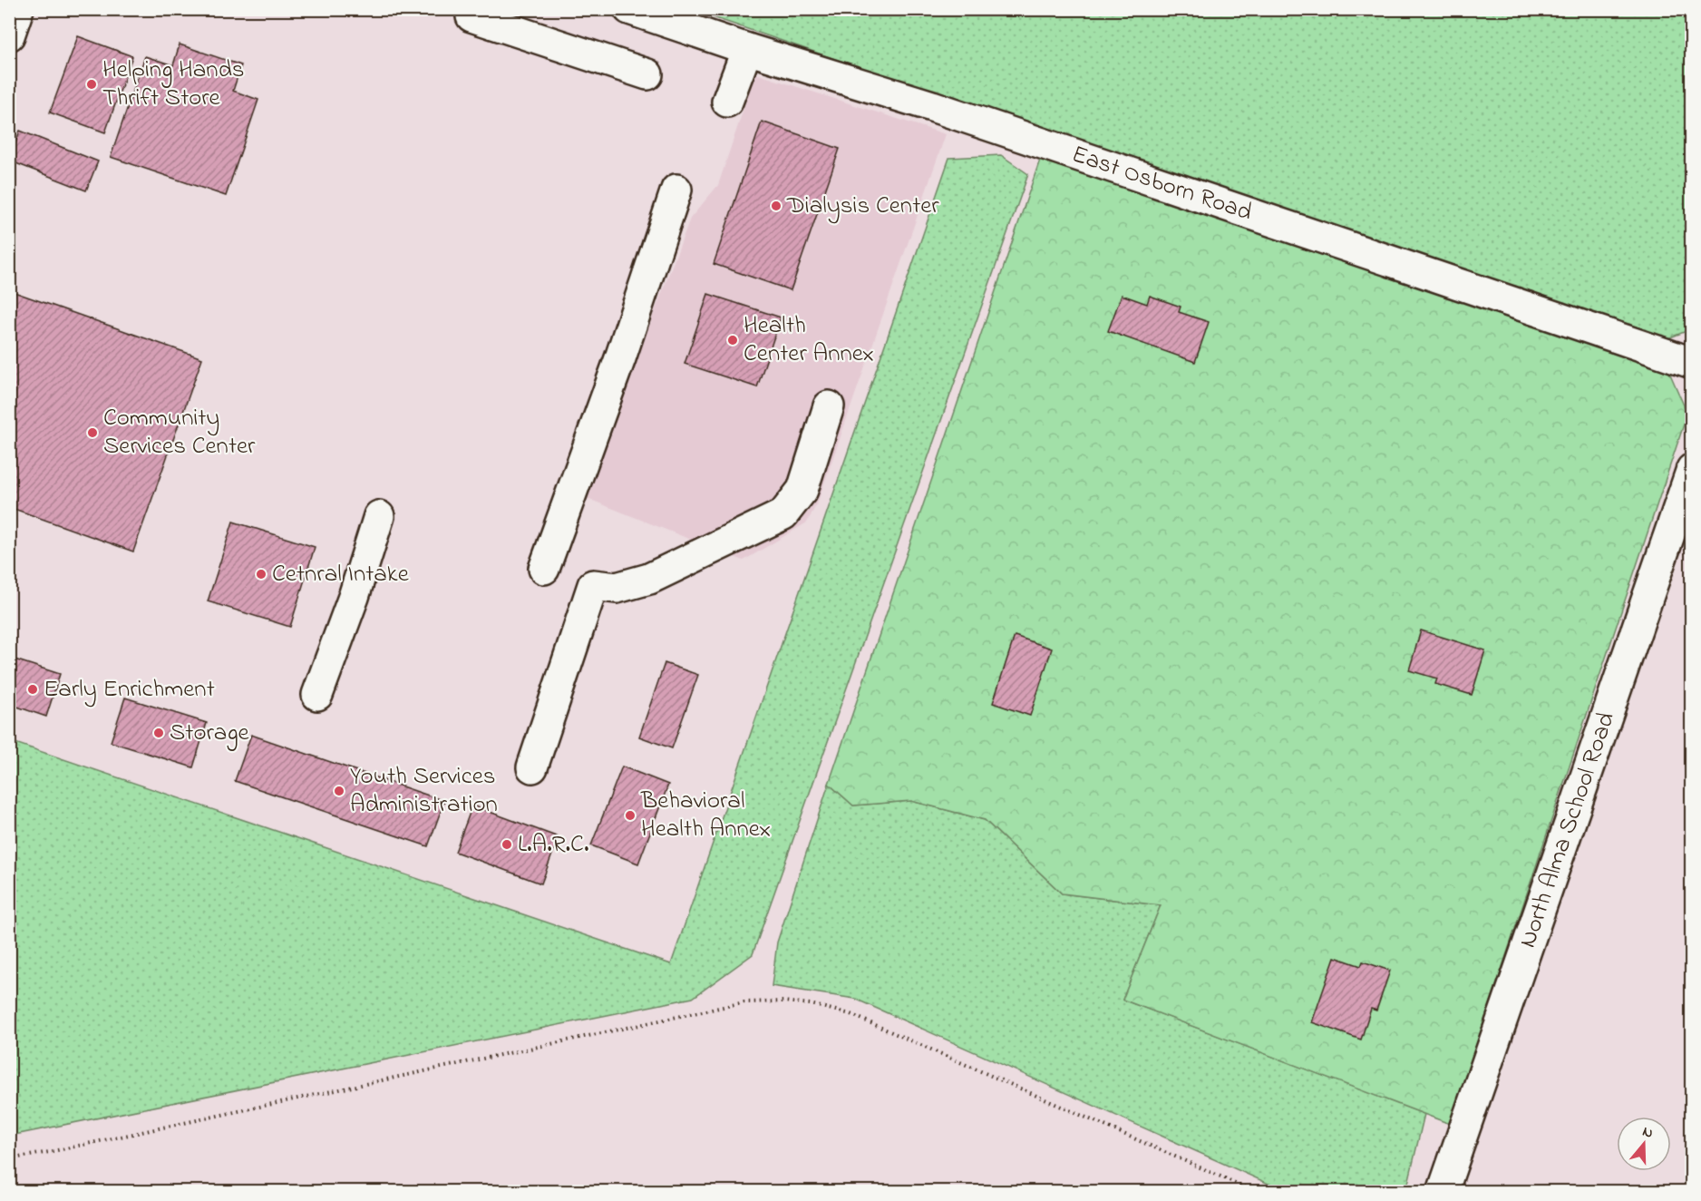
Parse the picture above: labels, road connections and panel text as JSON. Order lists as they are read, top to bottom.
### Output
{
  "streets": {
    "street": ["East Osborn Road", "North Alma School Road"]
  },
  "places": [
    "Helping Hands Thrift Store",
    "Dialysis Center",
    "Health Center Annex",
    "Community Services Center",
    "Cetnral Intake",
    "Early Enrichment",
    "Storage",
    "Youth Services Administration",
    "Behavioral Health Annex",
    "L.A.R.C."
  ],
  "north": "top"
}
